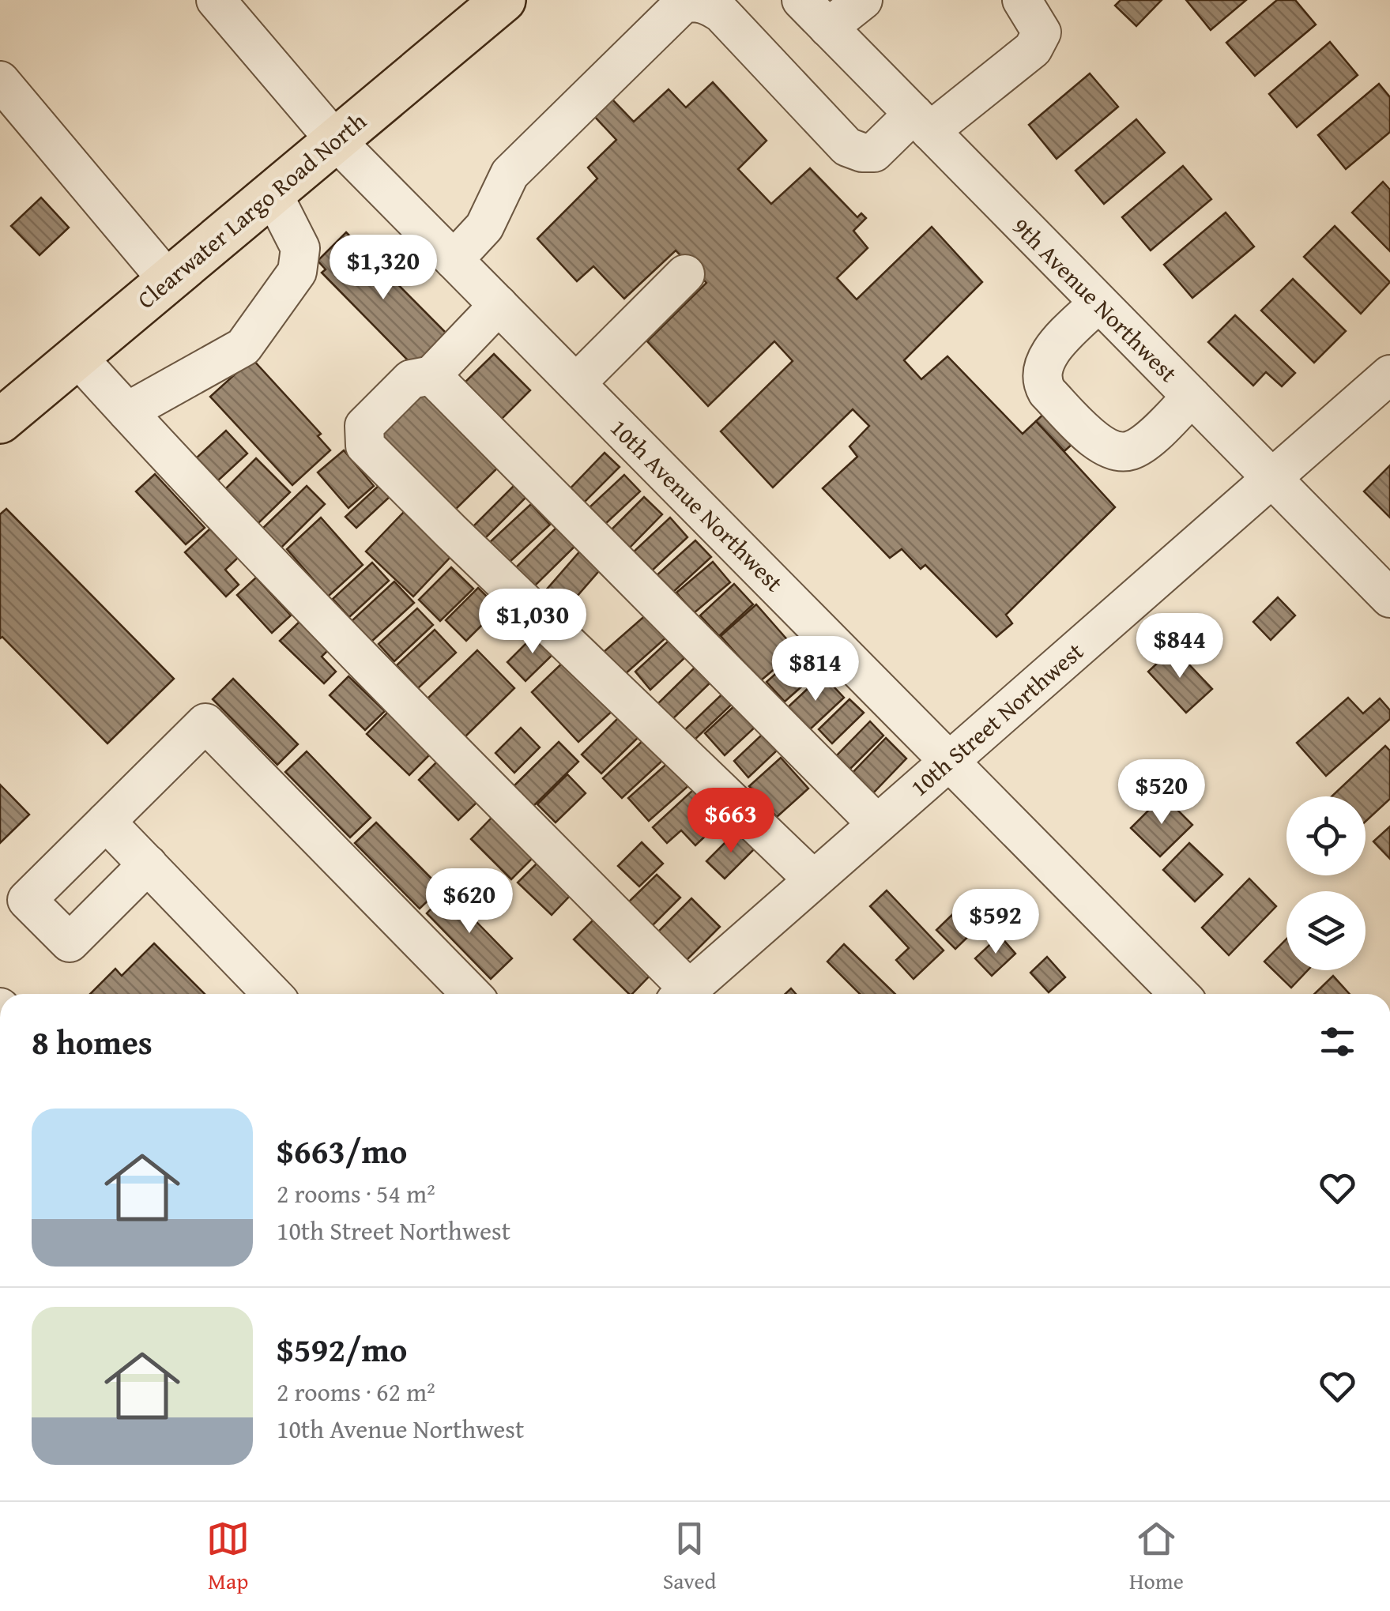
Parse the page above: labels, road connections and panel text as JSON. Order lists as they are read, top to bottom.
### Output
{
  "streets": {
    "main road": ["Clearwater Largo Road North"],
    "street": ["9th Avenue Northwest", "10th Avenue Northwest", "10th Street Northwest"]
  },
  "crossings": [
    ["Clearwater Largo Road North", "10th Avenue Northwest"],
    ["9th Avenue Northwest", "10th Street Northwest"],
    ["10th Avenue Northwest", "10th Street Northwest"]
  ],
  "page": {
    "price": [
      "$1,320",
      "$1,030",
      "$844",
      "$814",
      "$520",
      "$663",
      "$620",
      "$592"
    ],
    "heading": "8 homes",
    "list": [
      {
        "name": "$663/mo",
        "note": "2 rooms · 54 m² · 10th Street Northwest"
      },
      {
        "name": "$592/mo",
        "note": "2 rooms · 62 m² · 10th Avenue Northwest"
      }
    ],
    "tabs": ["Map", "Saved", "Home"]
  }
}
